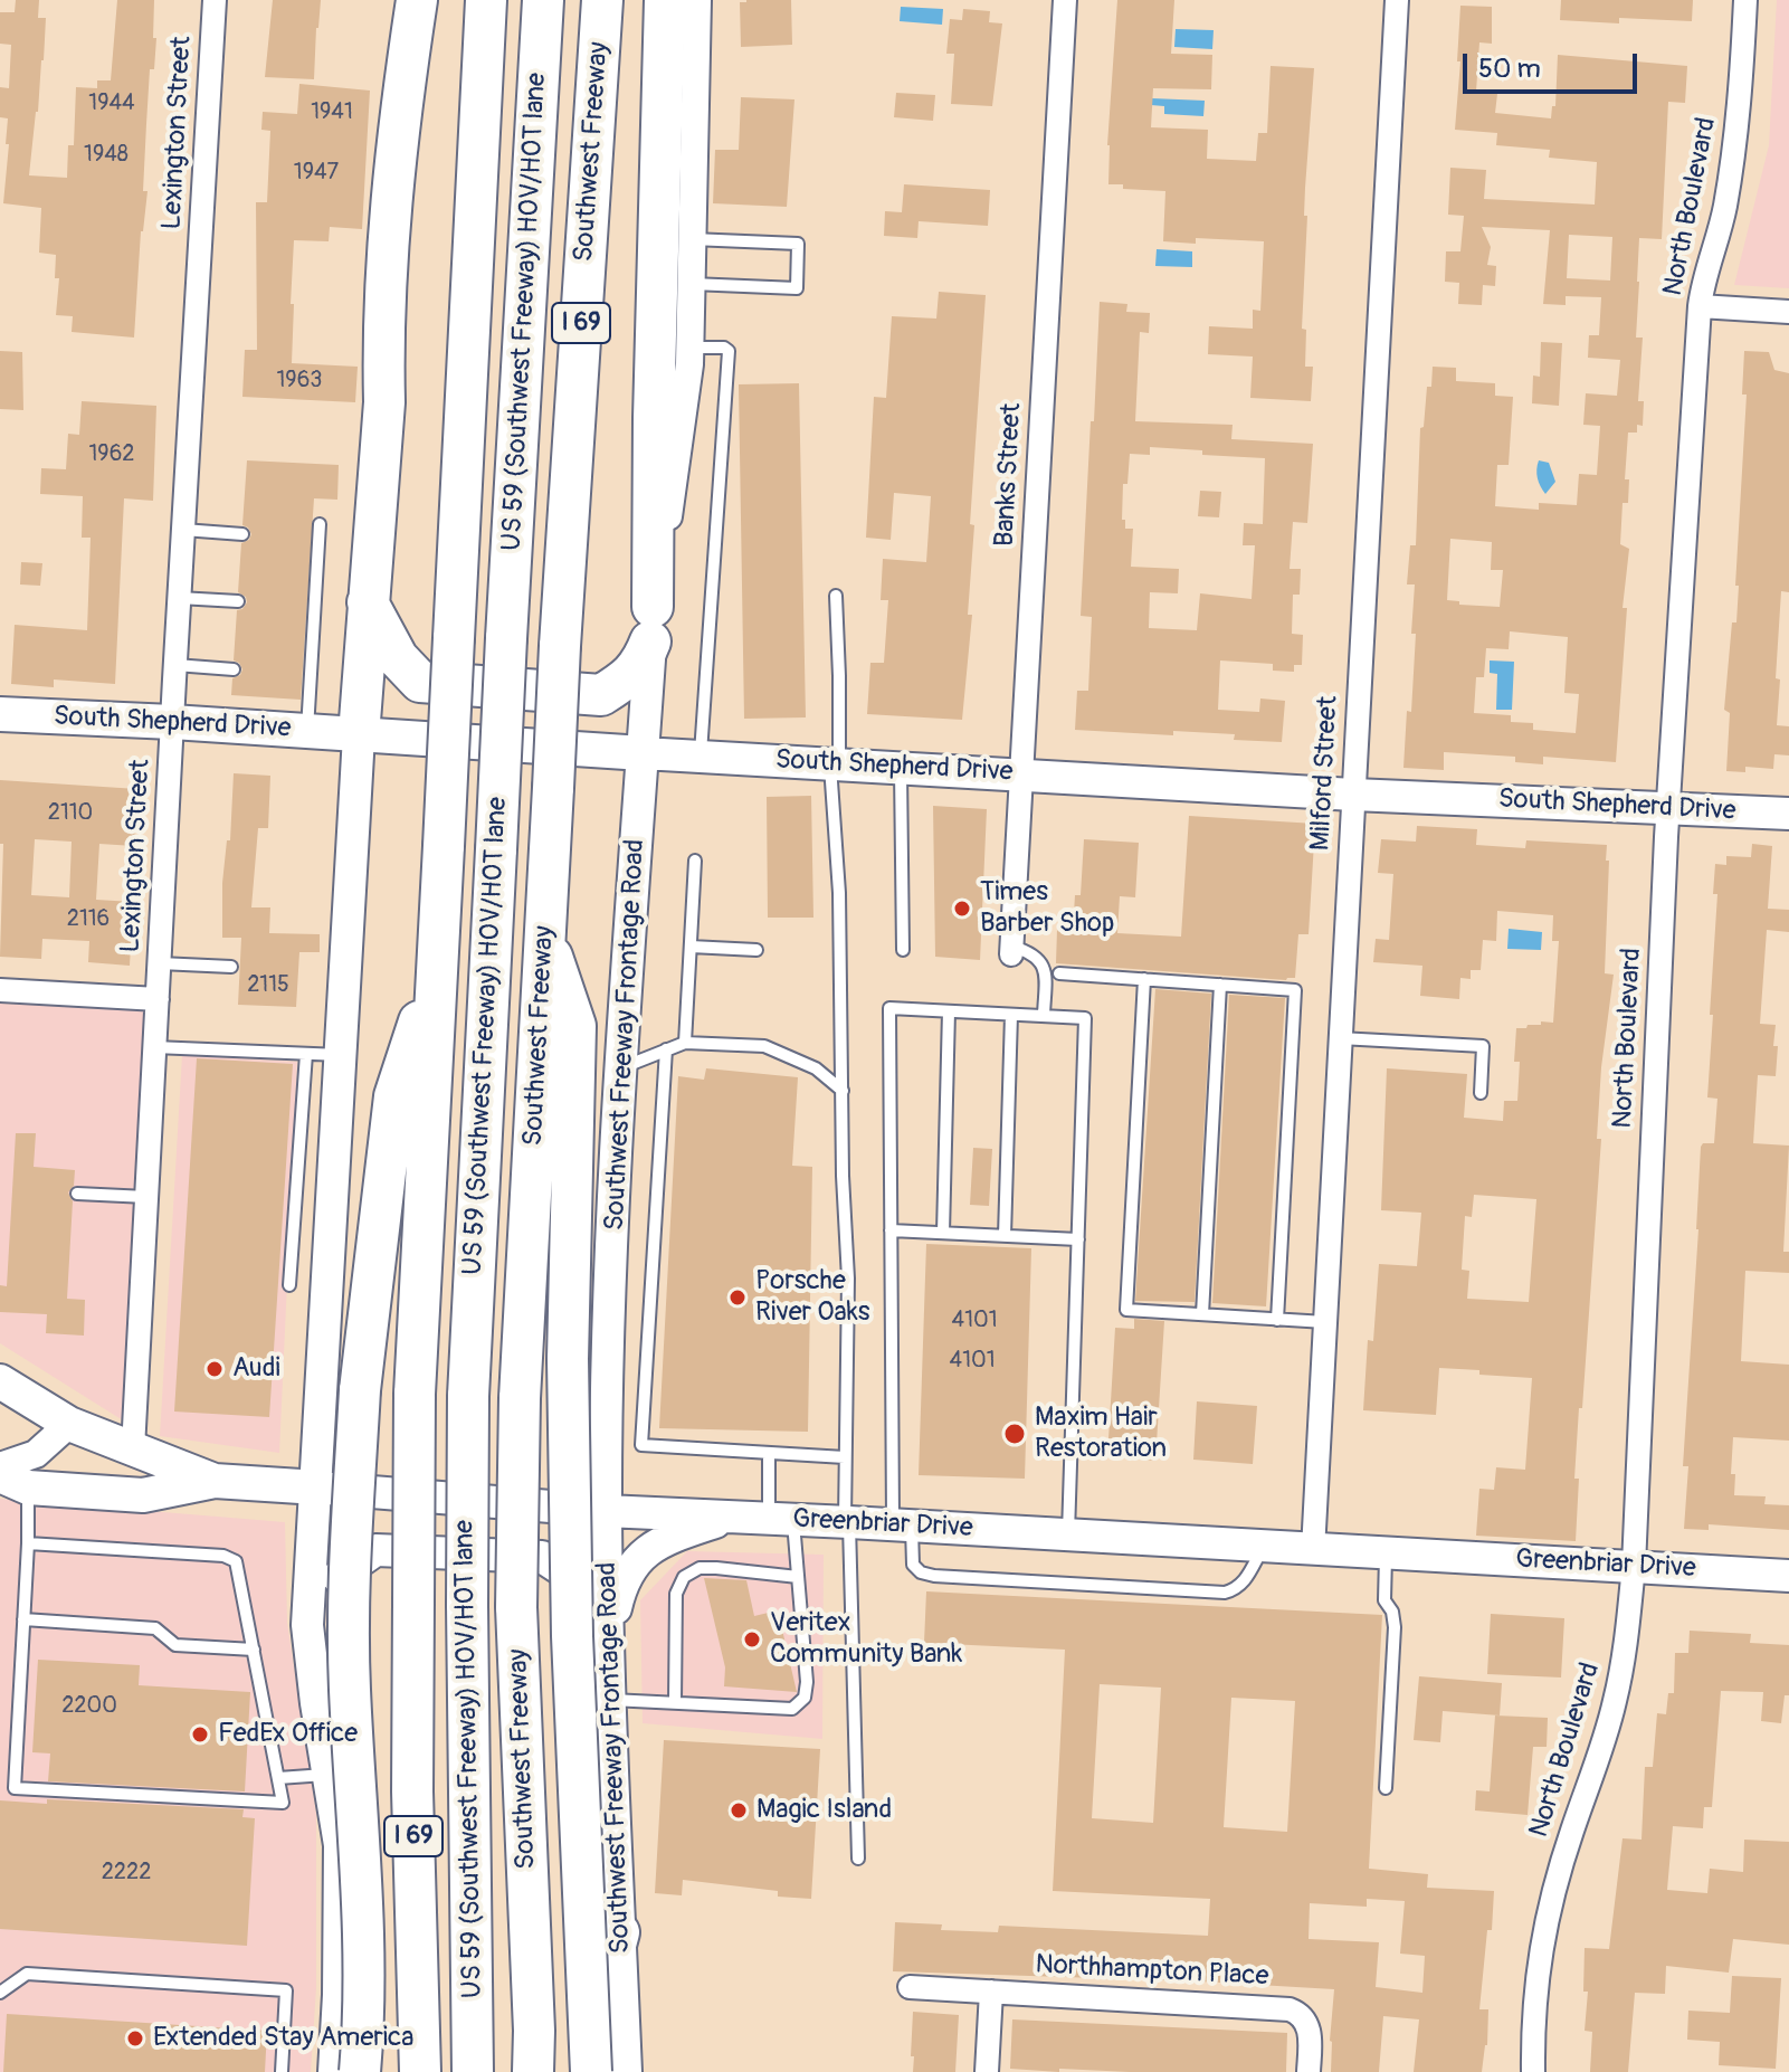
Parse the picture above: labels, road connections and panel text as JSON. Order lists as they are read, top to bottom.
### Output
{
  "streets": {
    "highway": ["Southwest Freeway", "US 59 (Southwest Freeway) HOV/HOT lane", "I 69"],
    "main road": ["South Shepherd Drive", "Southwest Freeway Frontage Road", "Greenbriar Drive"],
    "street": [
      "Lexington Street",
      "North Boulevard",
      "Banks Street",
      "Milford Street",
      "Northhampton Place"
    ]
  },
  "crossings": [
    ["Lexington Street", "South Shepherd Drive"],
    ["Lexington Street", "Greenbriar Drive"],
    ["North Boulevard", "South Shepherd Drive"],
    ["North Boulevard", "Greenbriar Drive"],
    ["Banks Street", "South Shepherd Drive"],
    ["South Shepherd Drive", "Milford Street"],
    ["South Shepherd Drive", "Southwest Freeway Frontage Road"],
    ["Milford Street", "Greenbriar Drive"],
    ["Southwest Freeway Frontage Road", "Greenbriar Drive"]
  ],
  "places": [
    "Times Barber Shop",
    "Porsche River Oaks",
    "Audi",
    "Maxim Hair Restoration",
    "Veritex Community Bank",
    "FedEx Office",
    "Magic Island",
    "Extended Stay America"
  ],
  "house_numbers": [
    "1944",
    "1941",
    "1948",
    "1947",
    "1963",
    "1962",
    "2110",
    "2116",
    "2115",
    "4101",
    "4101",
    "2200",
    "2222"
  ],
  "scale_bar": "50 m"
}
